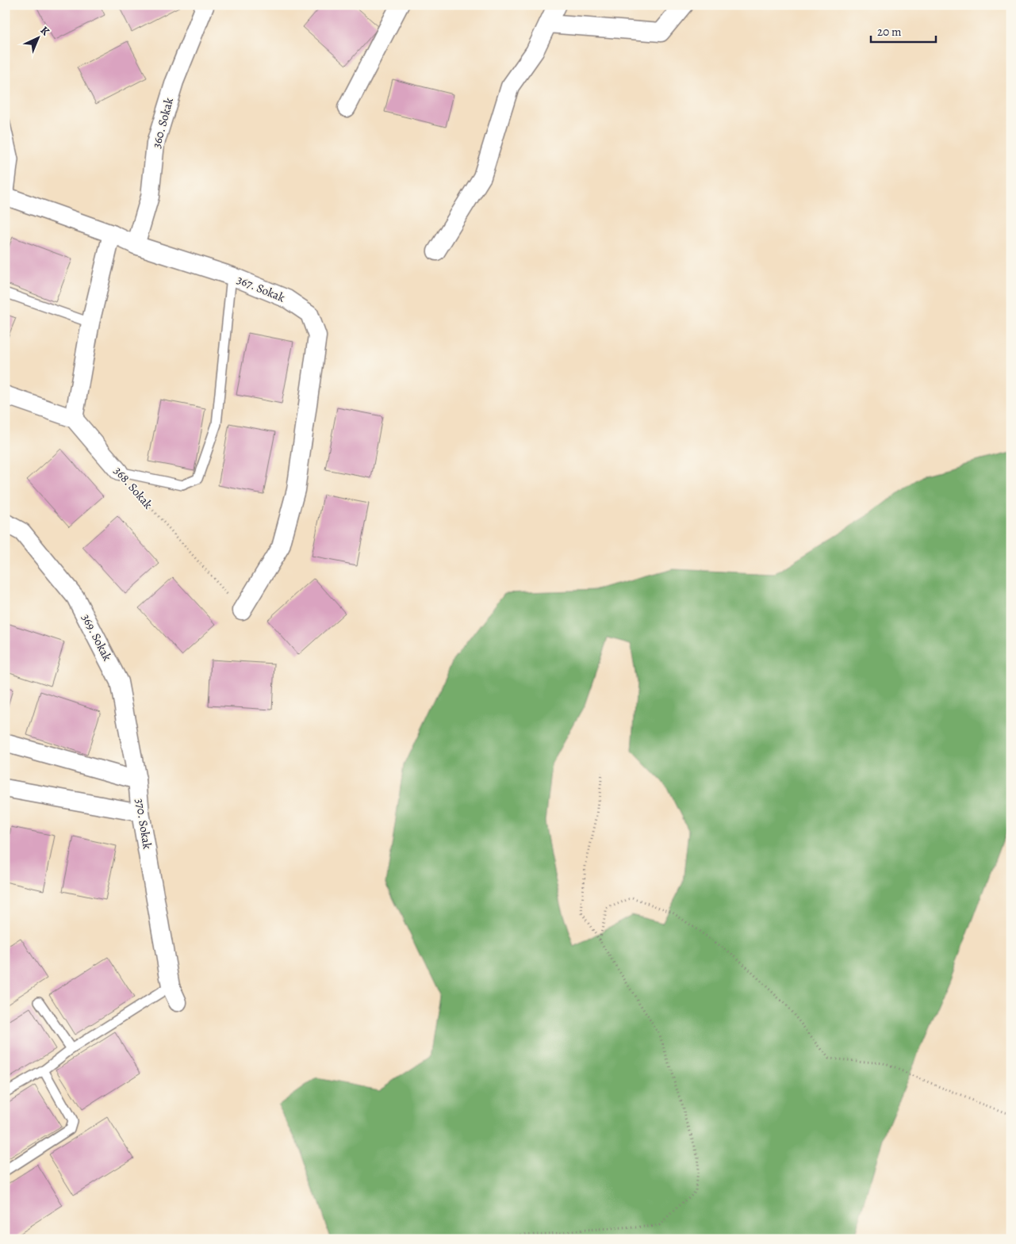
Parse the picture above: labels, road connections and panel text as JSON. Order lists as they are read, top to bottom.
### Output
{
  "streets": {
    "street": [
      "360. Sokak",
      "367. Sokak",
      "368. Sokak",
      "369. Sokak",
      "370. Sokak"
    ]
  },
  "crossings": [
    ["360. Sokak", "367. Sokak"],
    ["367. Sokak", "368. Sokak"],
    ["369. Sokak", "370. Sokak"]
  ],
  "scale_bar": "20 m",
  "north": "top right"
}
